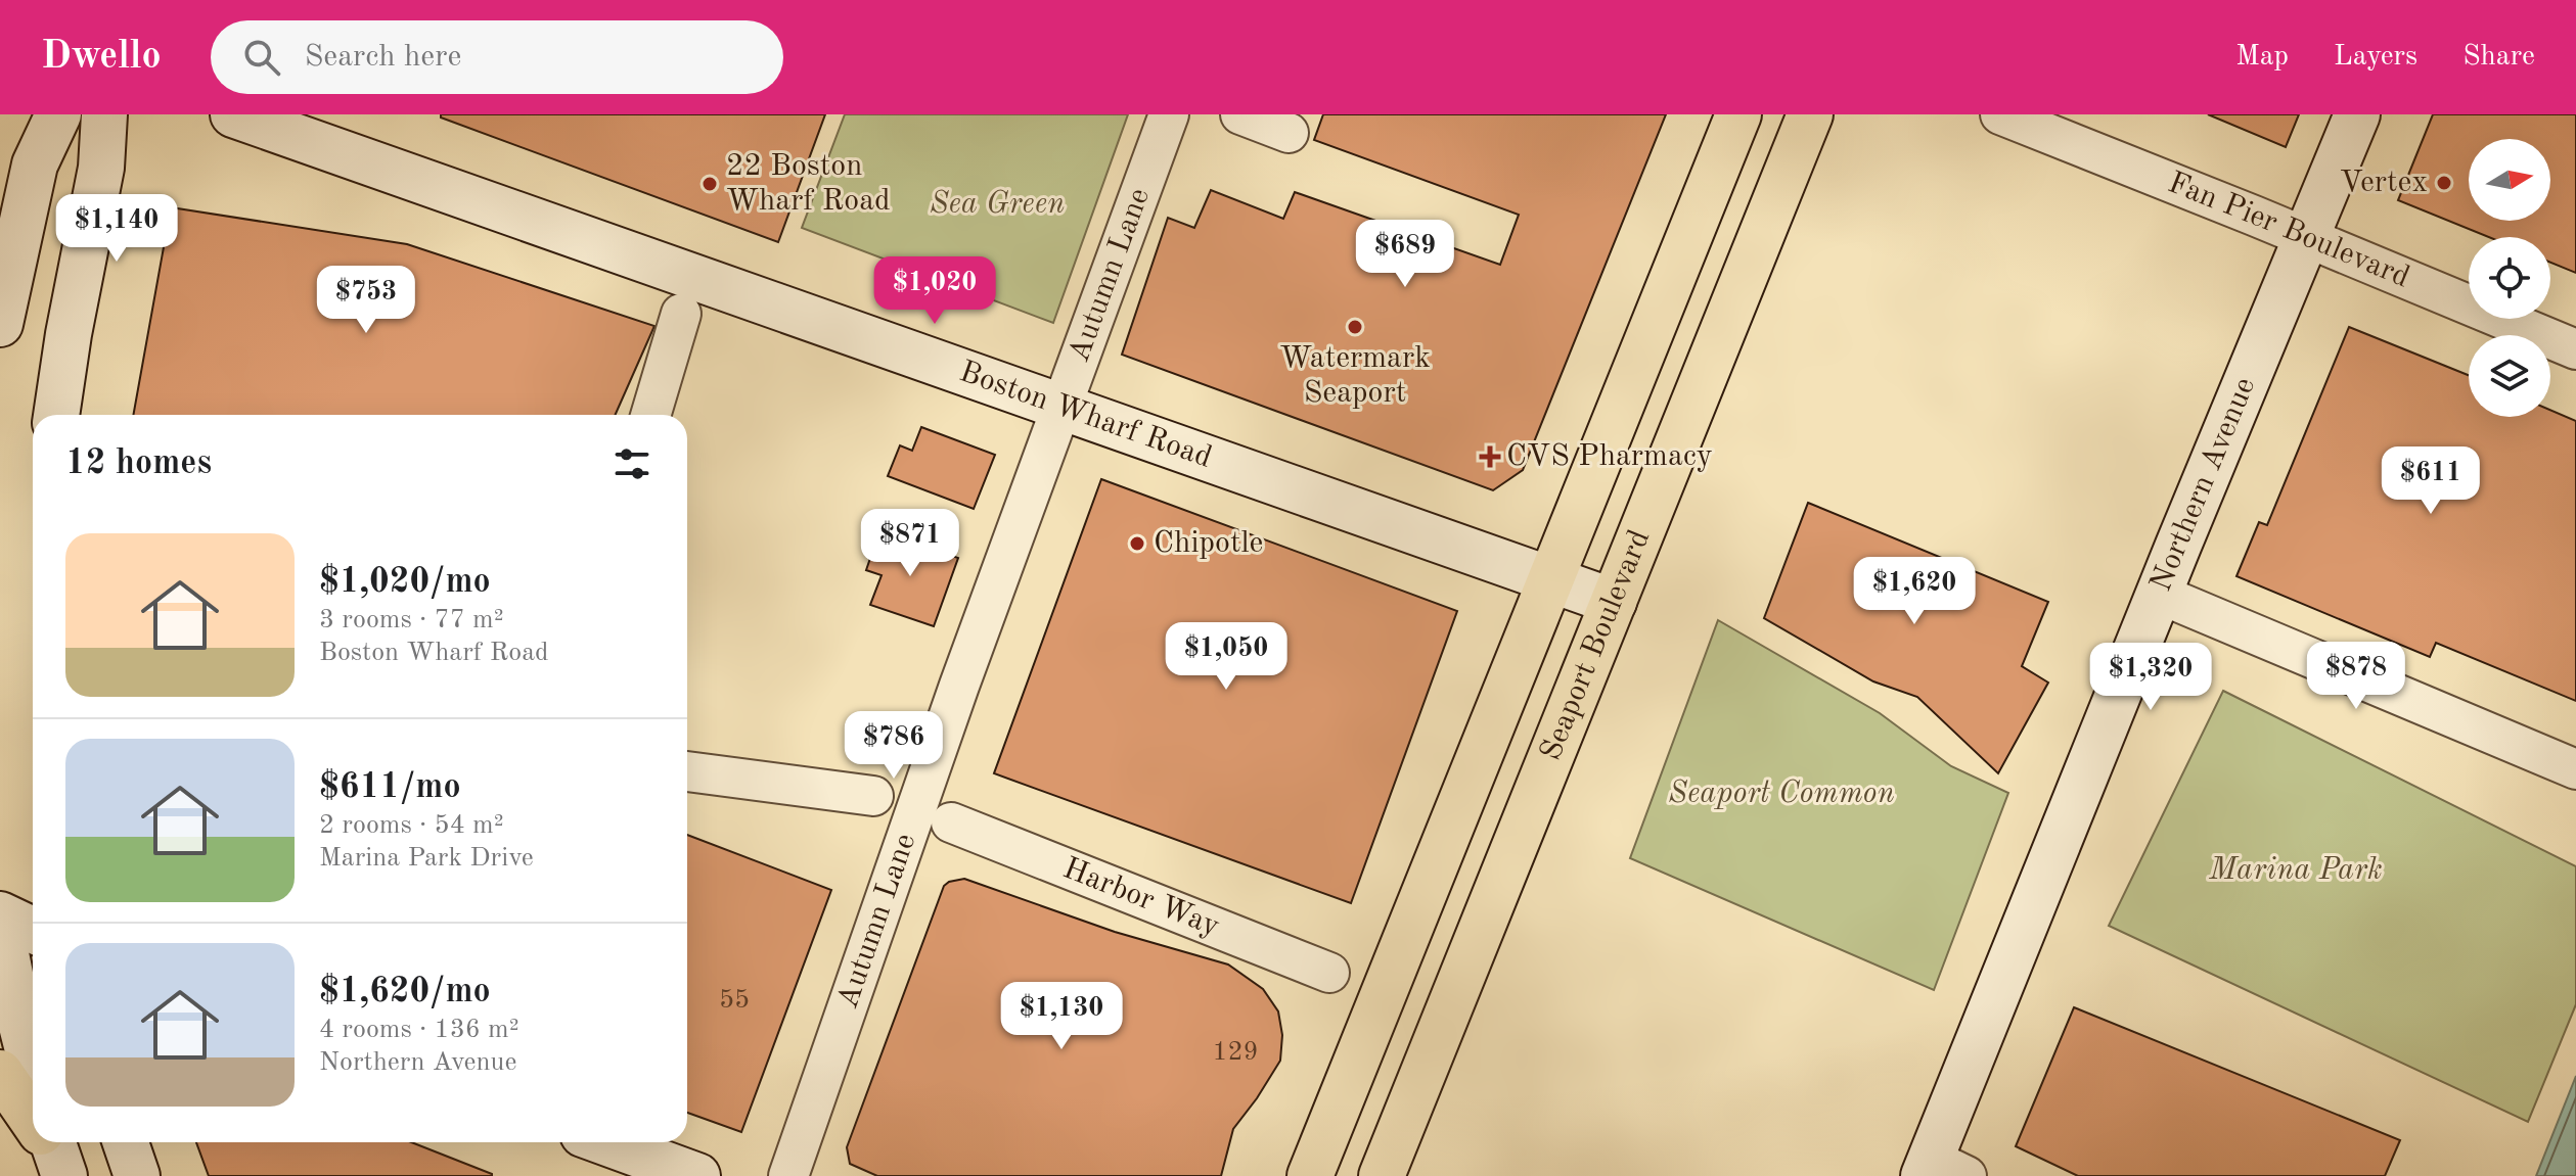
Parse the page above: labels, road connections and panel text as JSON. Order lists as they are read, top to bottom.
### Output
{
  "streets": {
    "main road": ["Seaport Boulevard"],
    "street": [
      "Fan Pier Boulevard",
      "Autumn Lane",
      "Boston Wharf Road",
      "Northern Avenue",
      "Harbor Way"
    ]
  },
  "crossings": [
    ["Fan Pier Boulevard", "Northern Avenue"],
    ["Autumn Lane", "Boston Wharf Road"],
    ["Boston Wharf Road", "Seaport Boulevard"]
  ],
  "parks": ["Sea Green", "Seaport Common", "Marina Park"],
  "places": {
    "other": [
      "Vertex",
      "22 Boston Wharf Road",
      "Watermark Seaport",
      "Chipotle"
    ],
    "health": ["CVS Pharmacy"]
  },
  "house_numbers": ["55", "129"],
  "north": "right",
  "page": {
    "header": "Dwello",
    "search": "Search here",
    "nav": ["Map", "Layers", "Share"],
    "price": [
      "$1,140",
      "$689",
      "$1,020",
      "$753",
      "$611",
      "$871",
      "$1,620",
      "$1,050",
      "$878",
      "$1,320",
      "$786",
      "$1,130"
    ],
    "heading": "12 homes",
    "list": [
      {
        "name": "$1,020/mo",
        "note": "3 rooms · 77 m² · Boston Wharf Road"
      },
      {
        "name": "$611/mo",
        "note": "2 rooms · 54 m² · Marina Park Drive"
      },
      {
        "name": "$1,620/mo",
        "note": "4 rooms · 136 m² · Northern Avenue"
      }
    ]
  }
}
